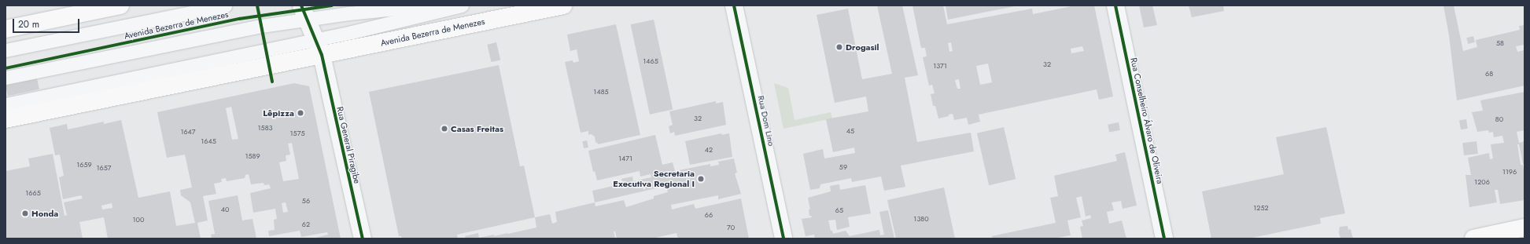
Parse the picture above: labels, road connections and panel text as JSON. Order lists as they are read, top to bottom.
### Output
{
  "streets": {
    "main road": ["Avenida Bezerra de Menezes"],
    "street": ["Rua Dom Lino", "Rua Conselheiro Álvaro de Oliveira", "Rua General Piragibe"]
  },
  "crossings": [
    ["Avenida Bezerra de Menezes", "Rua General Piragibe"]
  ],
  "places": [
    "Drogasil",
    "Lêpizza",
    "Casas Freitas",
    "Secretaria Executiva Regional I",
    "Honda"
  ],
  "house_numbers": [
    "58",
    "1465",
    "32",
    "1371",
    "68",
    "1485",
    "32",
    "80",
    "1583",
    "45",
    "1647",
    "1575",
    "1645",
    "42",
    "1589",
    "1471",
    "1659",
    "59",
    "1657",
    "1196",
    "1206",
    "1665",
    "56",
    "1252",
    "40",
    "65",
    "66",
    "1380",
    "100",
    "62",
    "70"
  ],
  "scale_bar": "20 m"
}
